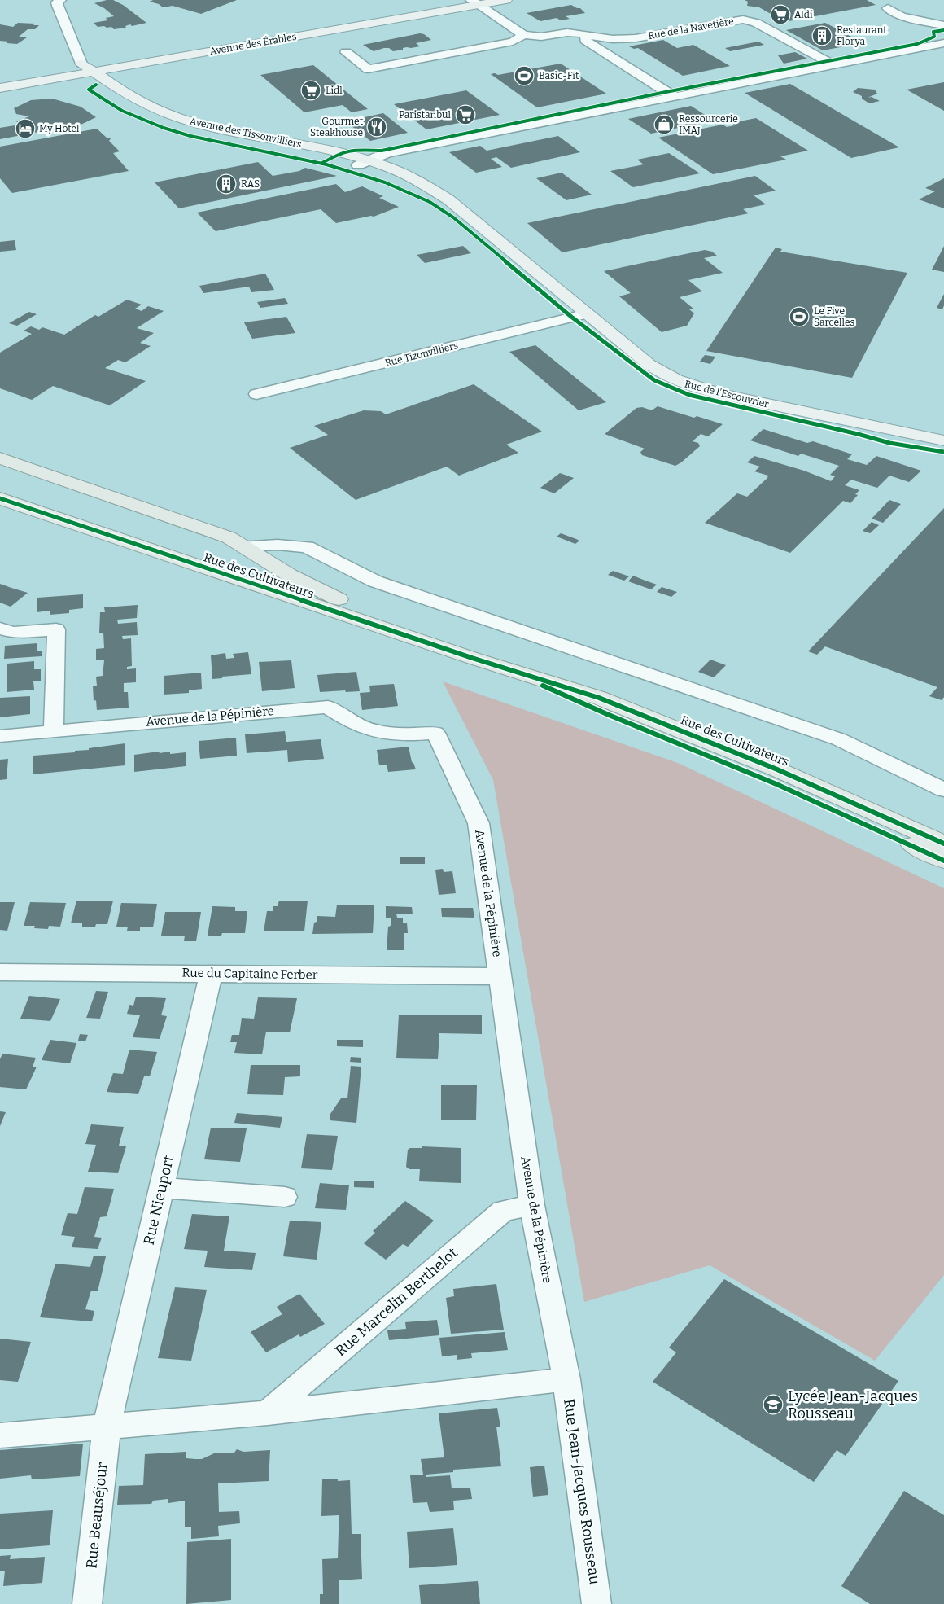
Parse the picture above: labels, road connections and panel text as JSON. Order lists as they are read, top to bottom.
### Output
{
  "streets": {
    "main road": ["Rue des Cultivateurs"],
    "street": [
      "Rue de la Navetière",
      "Avenue des Érables",
      "Avenue des Tissonvilliers",
      "Rue Tizonvilliers",
      "Rue de l'Escouvrier",
      "Avenue de la Pépinière",
      "Rue du Capitaine Ferber",
      "Rue Nieuport",
      "Rue Marcelin Berthelot",
      "Rue Jean-Jacques Rousseau",
      "Rue Beauséjour"
    ]
  },
  "crossings": [
    ["Avenue des Érables", "Avenue des Tissonvilliers"],
    ["Avenue des Tissonvilliers", "Rue de l'Escouvrier"],
    ["Rue Tizonvilliers", "Rue de l'Escouvrier"],
    ["Avenue de la Pépinière", "Rue du Capitaine Ferber"],
    ["Avenue de la Pépinière", "Rue Marcelin Berthelot"],
    ["Avenue de la Pépinière", "Rue Jean-Jacques Rousseau"],
    ["Rue du Capitaine Ferber", "Rue Nieuport"],
    ["Rue Nieuport", "Rue Beauséjour"]
  ],
  "places": {
    "supermarket": ["Aldi", "Lidl", "Paristanbul"],
    "building": ["Restaurant Florya", "RAS"],
    "sports": ["Basic-Fit", "Le Five Sarcelles"],
    "shop": ["Ressourcerie IMAJ"],
    "restaurant": ["Gourmet Steakhouse"],
    "hotel": ["My Hotel"],
    "school or university": ["Lycée Jean-Jacques Rousseau"]
  }
}
